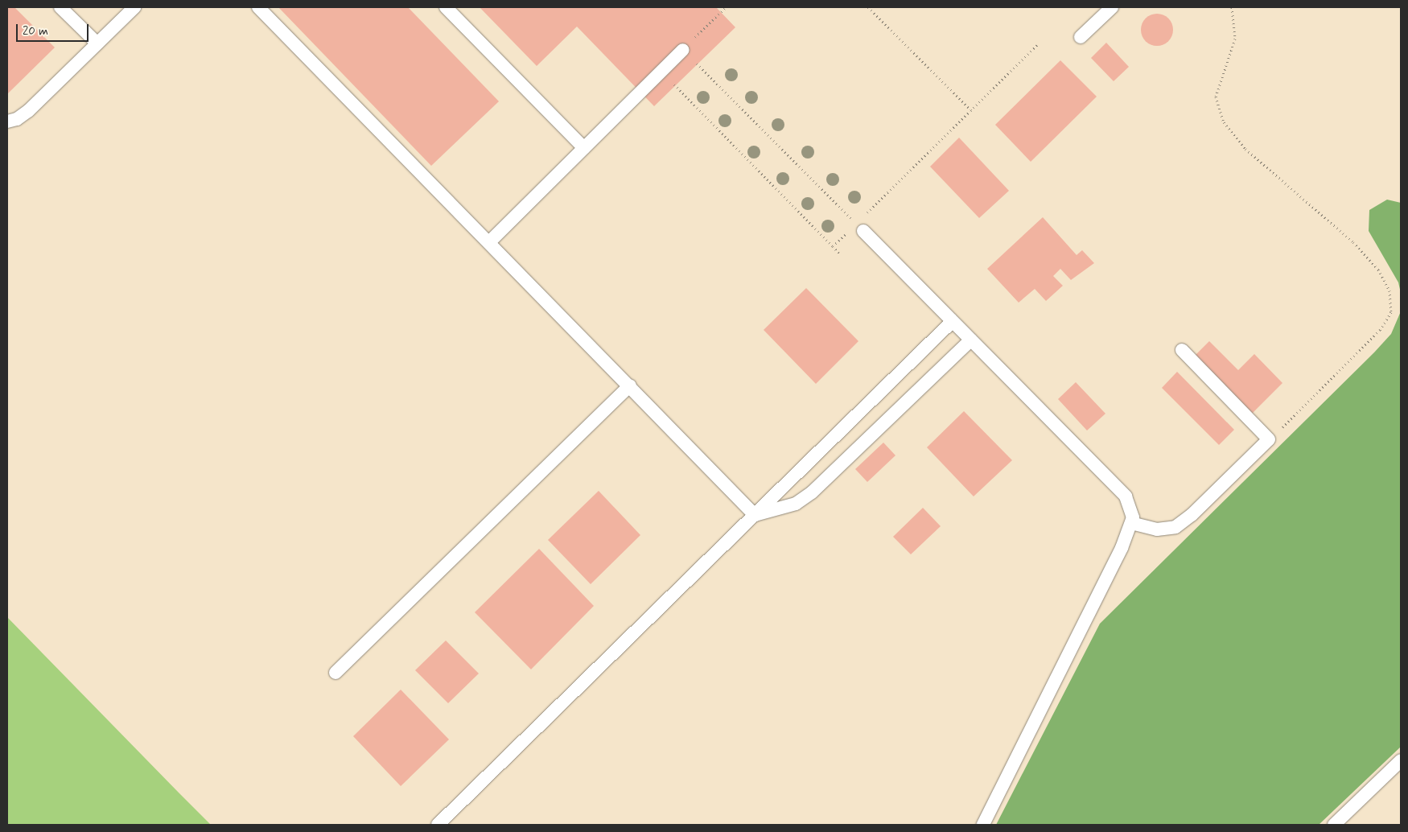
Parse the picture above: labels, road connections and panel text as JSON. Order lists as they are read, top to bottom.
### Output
{
  "scale_bar": "20 m"
}
